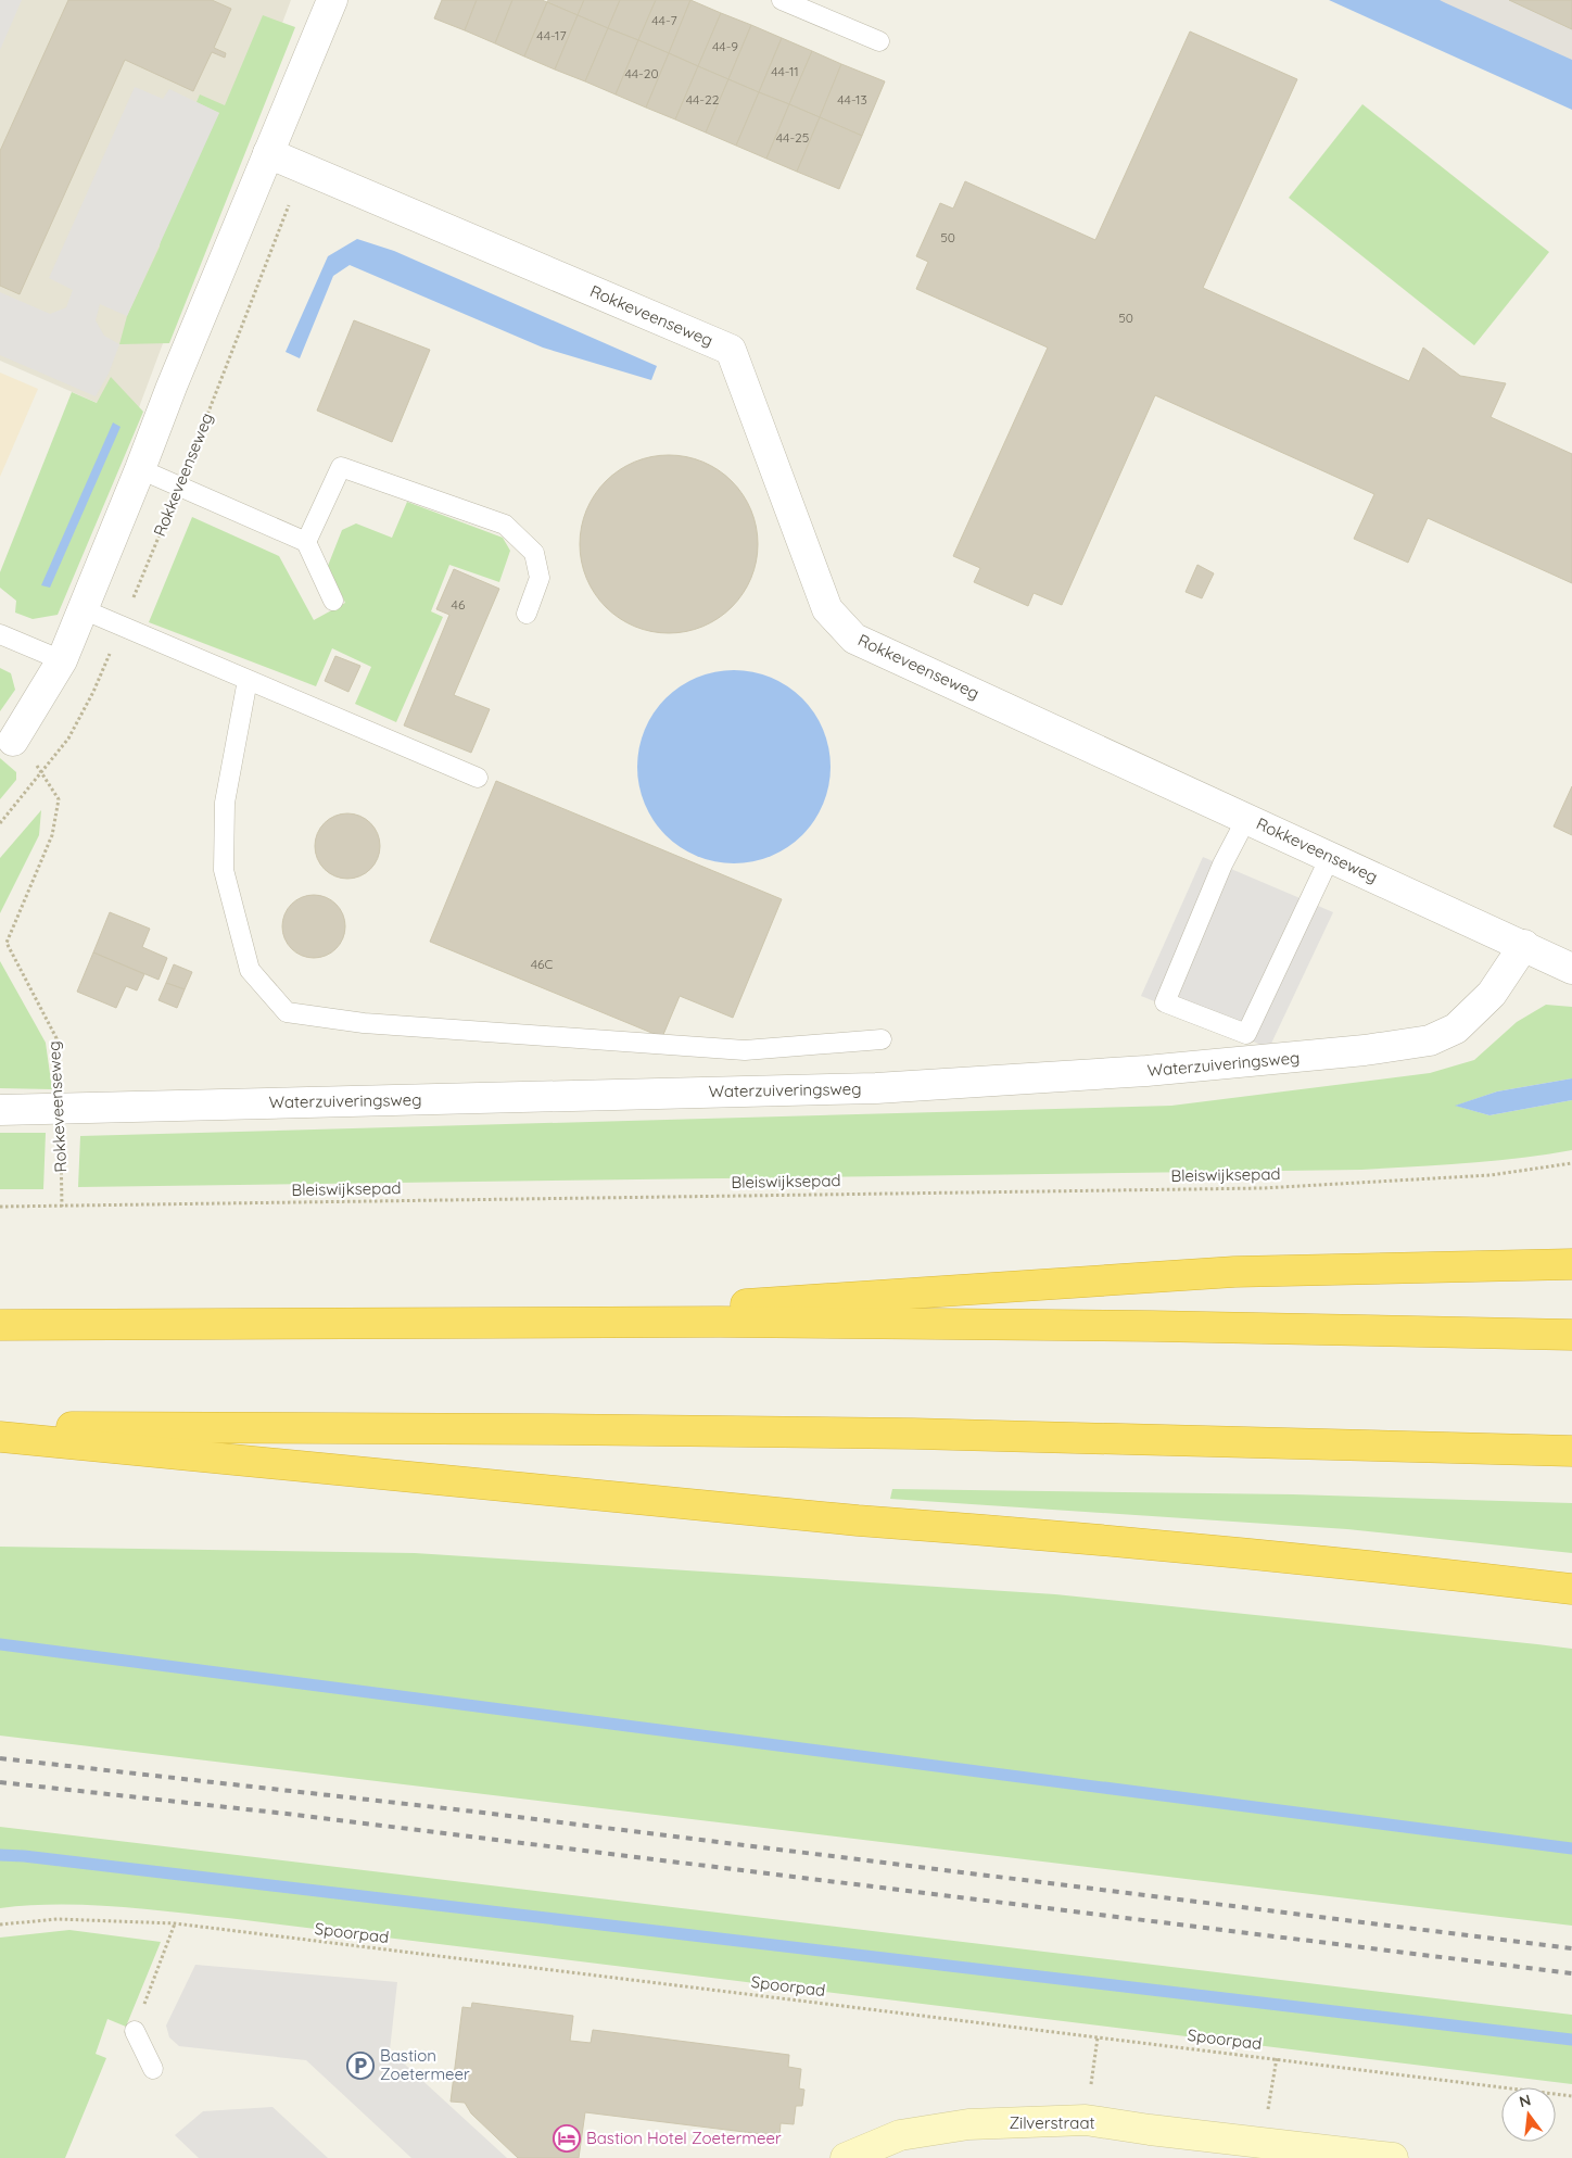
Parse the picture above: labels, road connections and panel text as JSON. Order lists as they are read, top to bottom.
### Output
{
  "streets": {
    "street": ["Rokkeveenseweg", "Waterzuiveringsweg", "Zilverstraat"],
    "path": ["Bleiswijksepad", "Spoorpad"]
  },
  "crossings": [
    ["Rokkeveenseweg", "Waterzuiveringsweg"],
    ["Rokkeveenseweg", "Bleiswijksepad"]
  ],
  "places": {
    "parking": ["Bastion Zoetermeer"],
    "hotel": ["Bastion Hotel Zoetermeer"]
  },
  "house_numbers": [
    "44-7",
    "44-17",
    "44-9",
    "44-11",
    "44-20",
    "44-22",
    "44-13",
    "44-25",
    "50",
    "50",
    "46",
    "46C"
  ],
  "north": "top"
}
